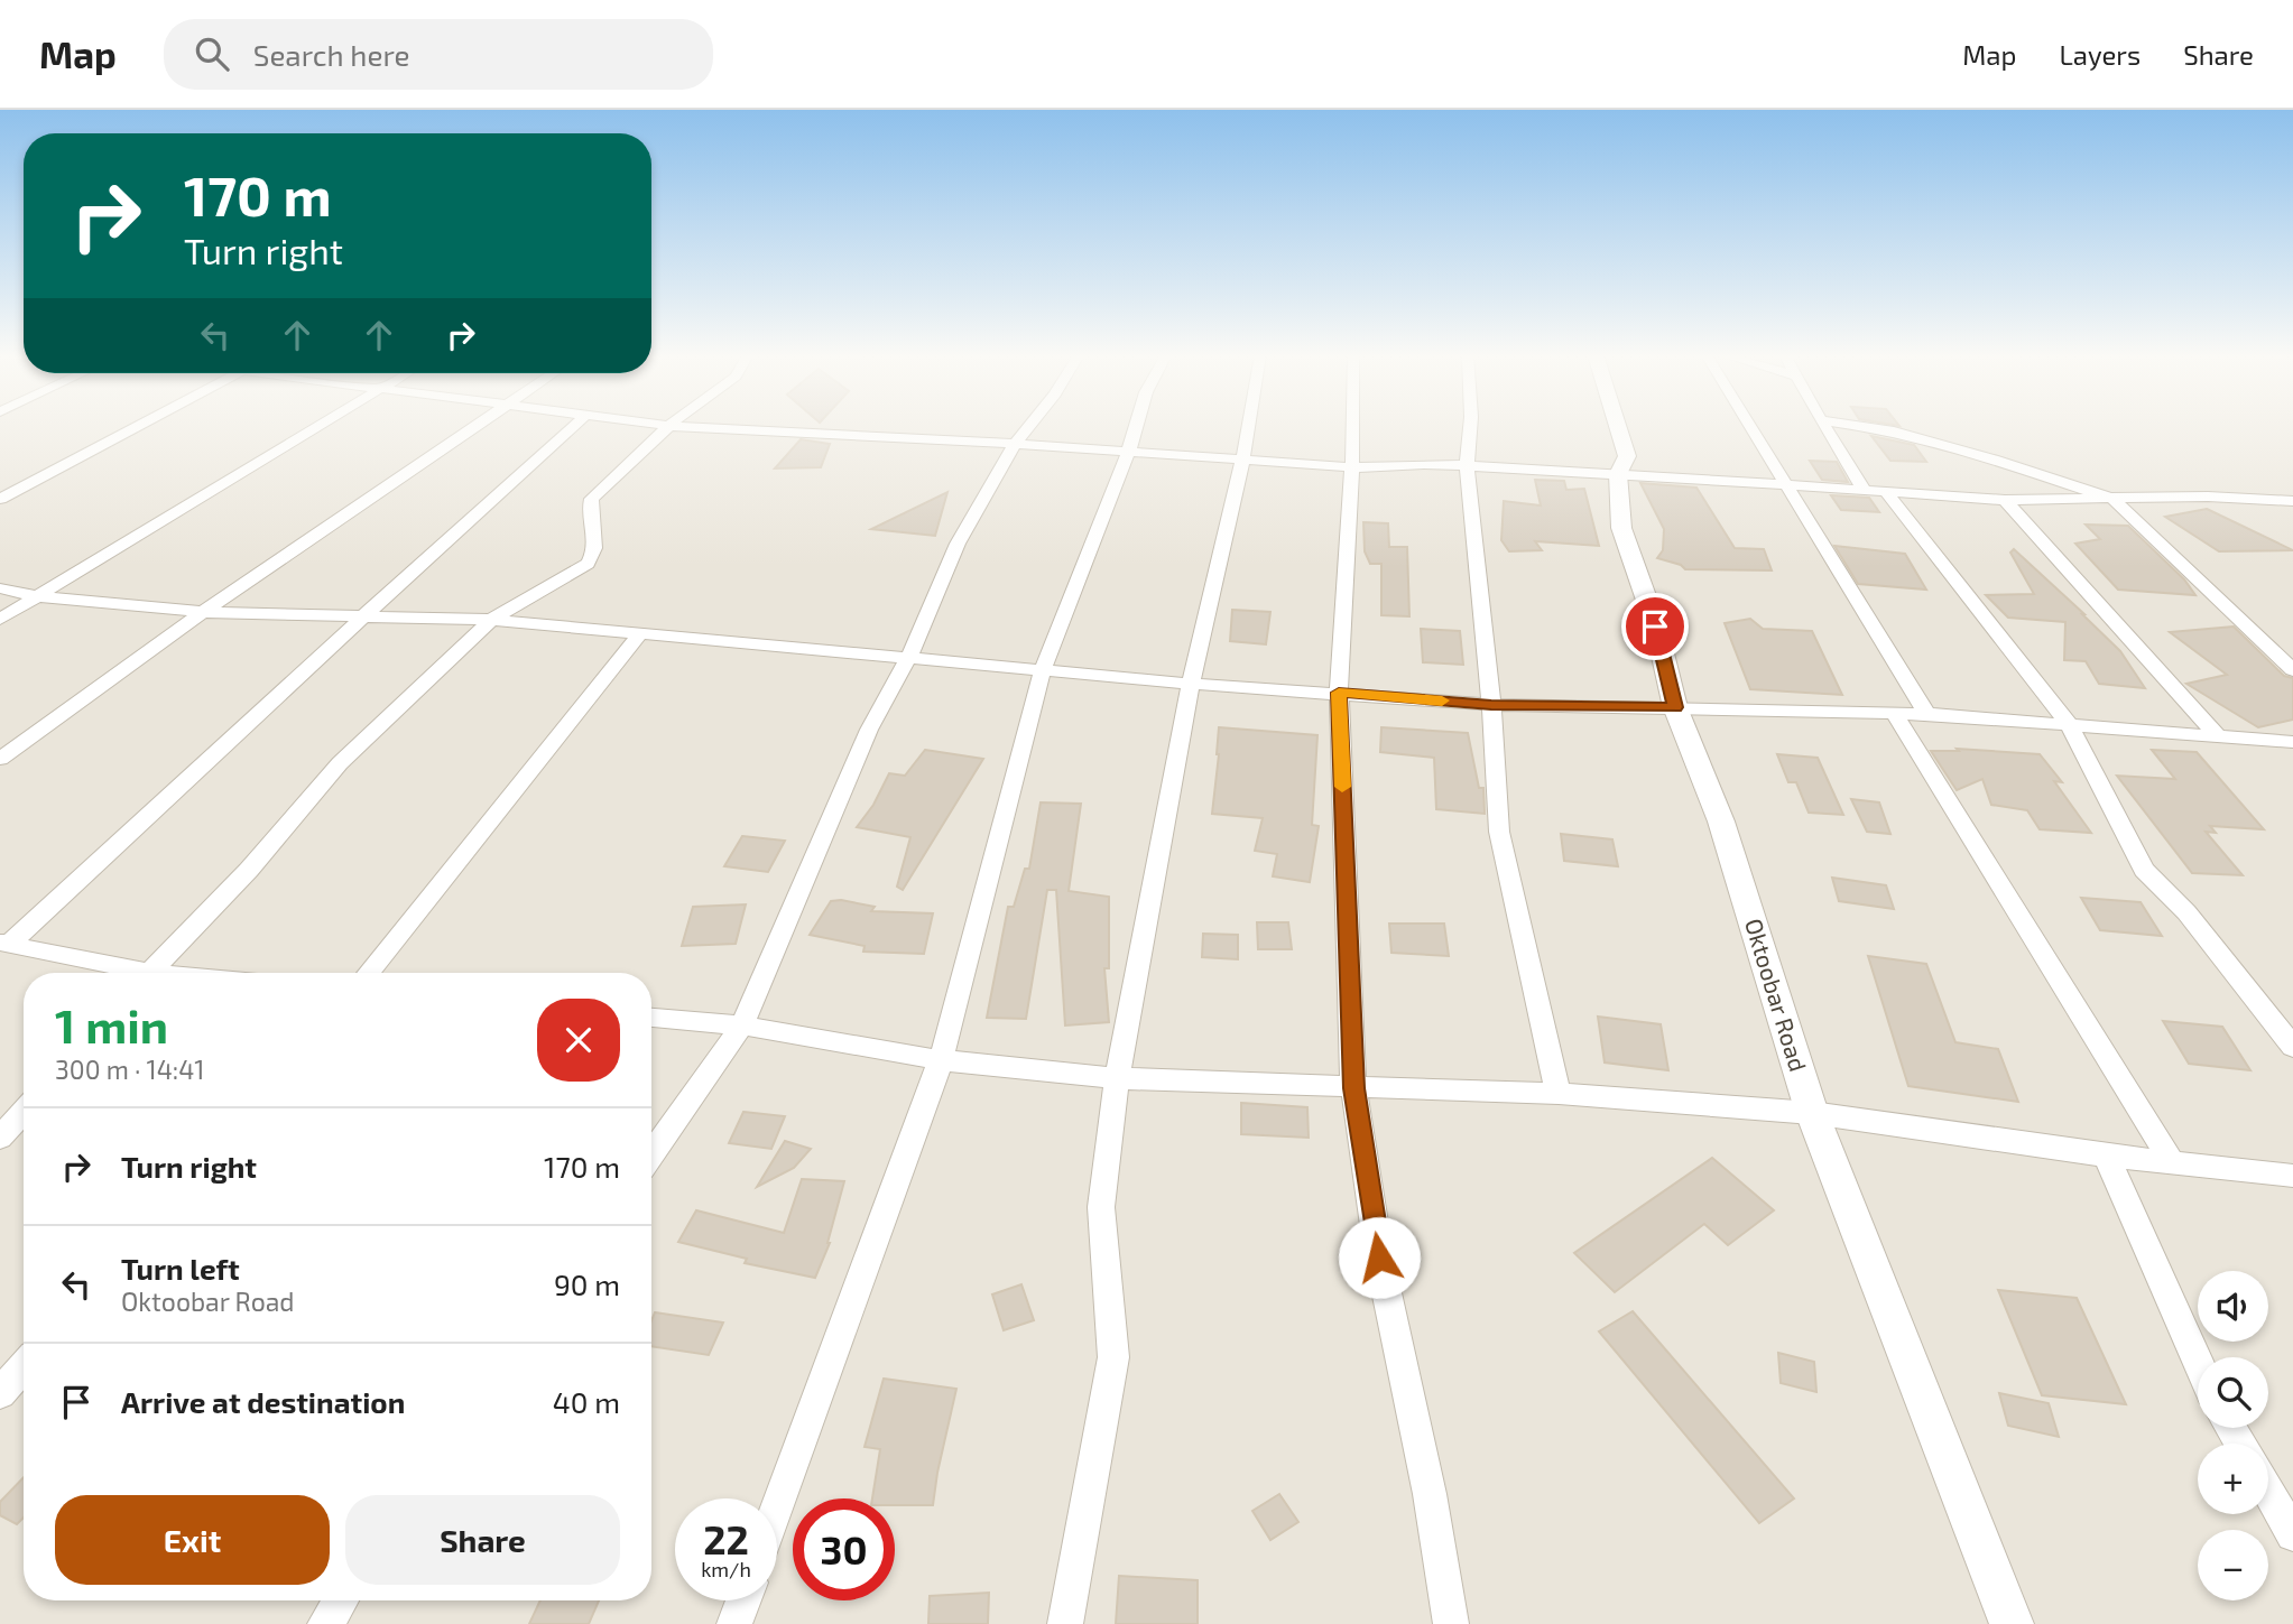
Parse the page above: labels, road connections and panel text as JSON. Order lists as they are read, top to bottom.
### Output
{
  "streets": {
    "street": ["Oktoobar Road"]
  },
  "page": {
    "header": "Map",
    "search": "Search here",
    "nav": ["Map", "Layers", "Share"],
    "turn": ["170 m", "Turn right"],
    "heading": ["1 min", "300 m · 14:41"],
    "list": [
      {
        "name": "Turn right",
        "value": "170 m"
      },
      {
        "name": "Turn left",
        "note": "Oktoobar Road",
        "value": "90 m"
      },
      {
        "name": "Arrive at destination",
        "value": "40 m"
      }
    ],
    "map_buttons": ["+", "−"],
    "buttons": ["Exit", "Share"],
    "speed": "22 km/h",
    "limit": "30"
  }
}
